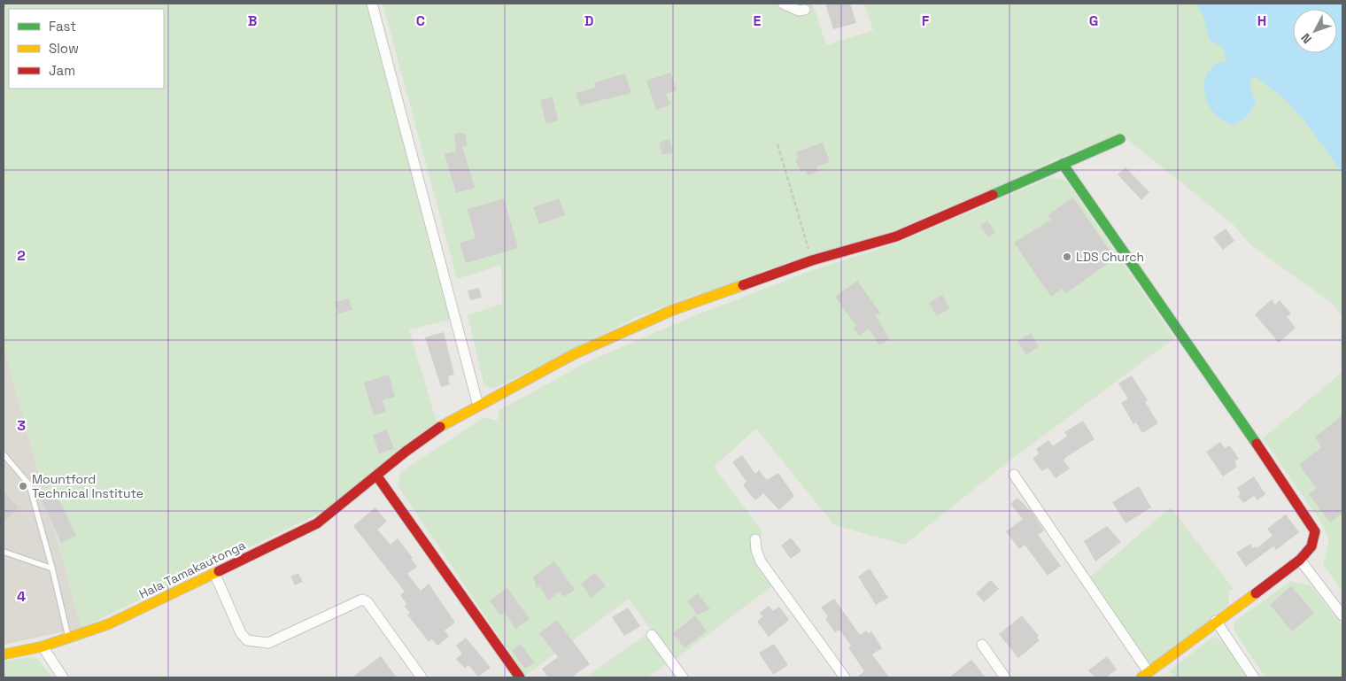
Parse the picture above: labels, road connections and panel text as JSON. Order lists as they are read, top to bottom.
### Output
{
  "streets": {
    "street": ["Hala Tamakautonga"]
  },
  "places": ["LDS Church", "Mountford Technical Institute"],
  "legend": ["Fast", "Slow", "Jam"],
  "north": "bottom left",
  "grid": {
    "columns": [
      "B",
      "C",
      "D",
      "E",
      "F",
      "G",
      "H"
    ],
    "rows": ["2", "3", "4"]
  }
}
